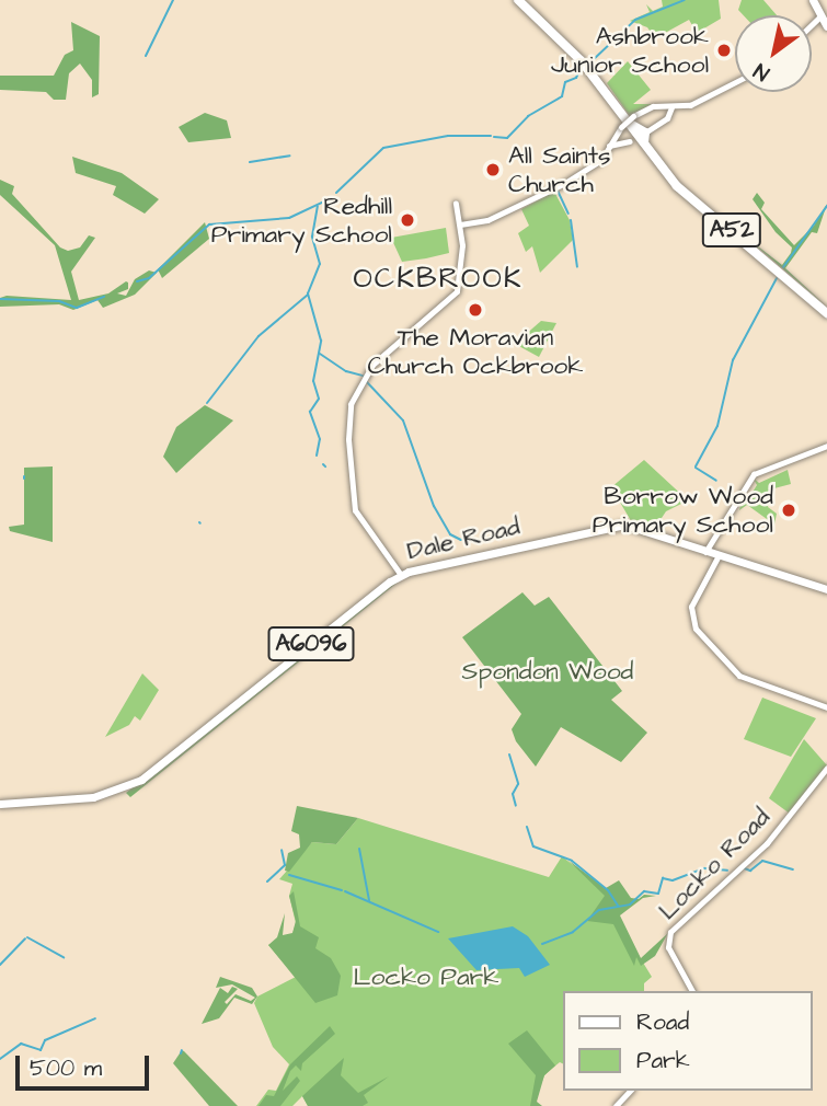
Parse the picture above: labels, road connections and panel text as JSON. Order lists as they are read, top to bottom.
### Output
{
  "streets": {
    "highway": ["A52"],
    "main road": ["Dale Road", "A6096"],
    "street": ["Locko Road"]
  },
  "districts": ["OCKBROOK"],
  "parks": ["Spondon Wood", "Locko Park"],
  "places": [
    "Ashbrook Junior School",
    "All Saints Church",
    "Redhill Primary School",
    "The Moravian Church Ockbrook",
    "Borrow Wood Primary School"
  ],
  "legend": ["Road", "Park"],
  "scale_bar": "500 m",
  "north": "bottom left"
}
